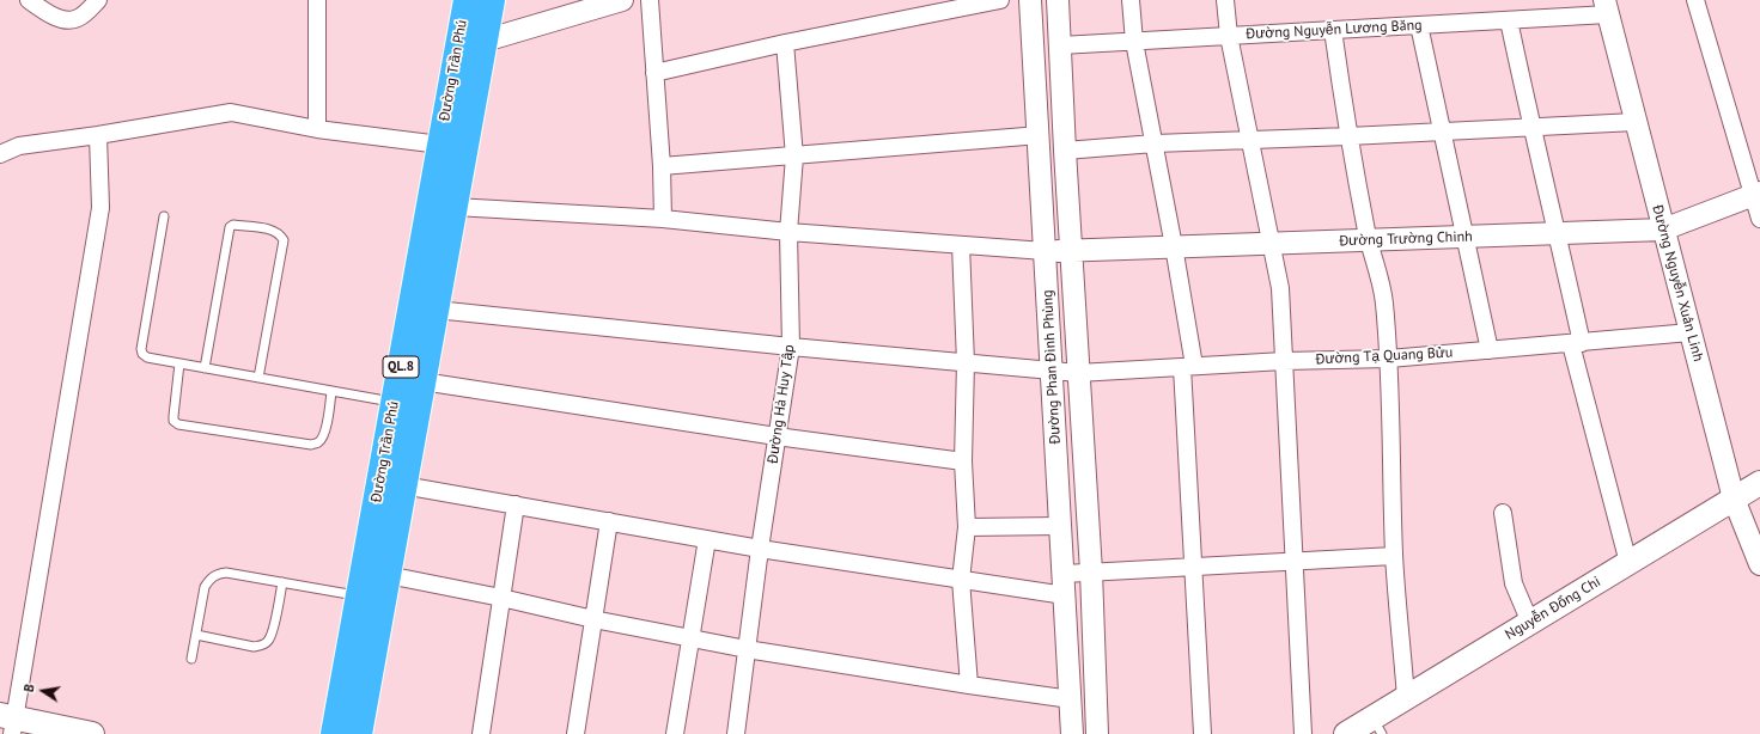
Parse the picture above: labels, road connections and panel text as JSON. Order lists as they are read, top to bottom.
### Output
{
  "streets": {
    "highway": ["Đường Trần Phú", "QL.8"],
    "main road": ["Nguyễn Đổng Chi"],
    "street": [
      "Đường Nguyễn Lương Băng",
      "Đường Trường Chinh",
      "Đường Nguyễn Xuân Linh",
      "Đường Tạ Quang Bửu",
      "Đường Phan Đình Phùng",
      "Đường Hà Huy Tập"
    ]
  },
  "crossings": [
    ["Đường Nguyễn Lương Băng", "Đường Nguyễn Xuân Linh"],
    ["Đường Nguyễn Lương Băng", "Đường Phan Đình Phùng"],
    ["Đường Trần Phú", "Đường Tạ Quang Bửu"],
    ["Đường Trường Chinh", "Đường Nguyễn Xuân Linh"],
    ["Đường Trường Chinh", "Đường Phan Đình Phùng"],
    ["Đường Nguyễn Xuân Linh", "Đường Tạ Quang Bửu"],
    ["Đường Nguyễn Xuân Linh", "Nguyễn Đổng Chi"],
    ["Đường Tạ Quang Bửu", "Đường Phan Đình Phùng"],
    ["Đường Tạ Quang Bửu", "Đường Hà Huy Tập"]
  ],
  "north": "left"
}
